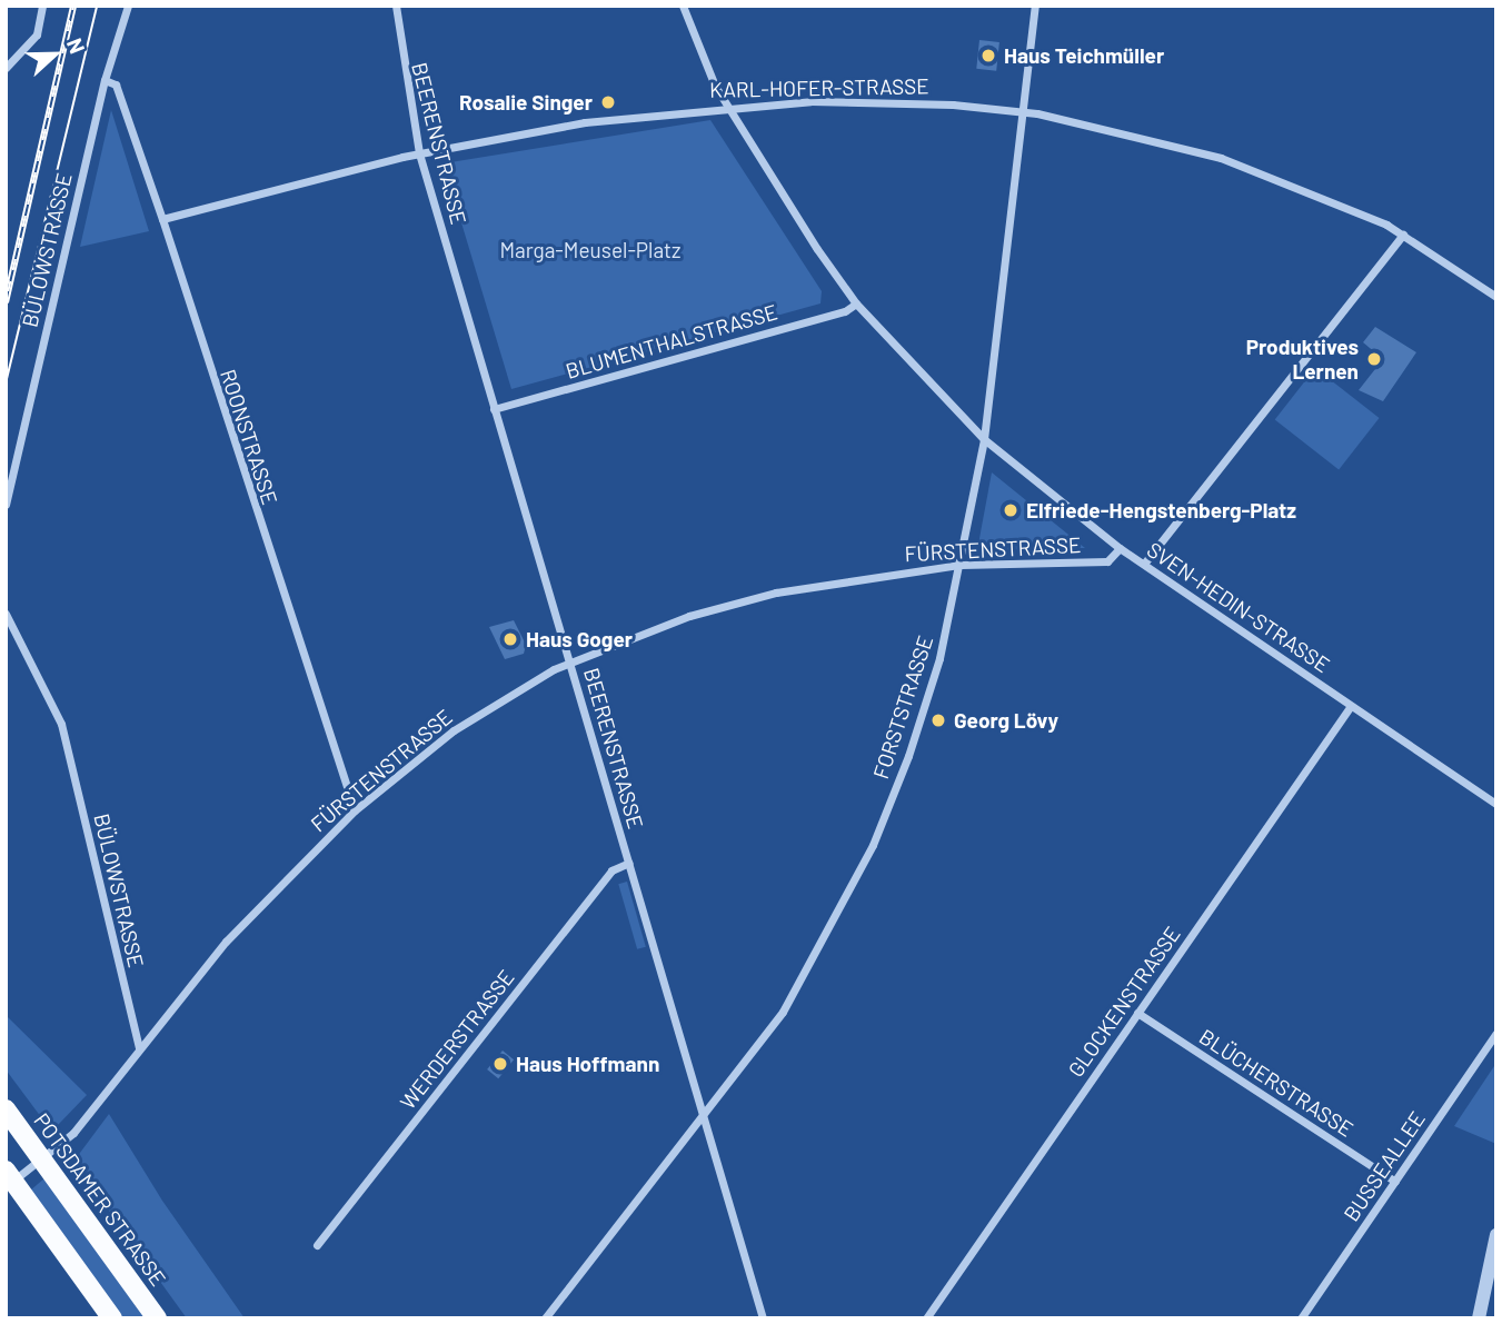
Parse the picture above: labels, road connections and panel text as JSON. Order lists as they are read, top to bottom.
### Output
{
  "streets": {
    "main road": ["POTSDAMER STRASSE"],
    "street": [
      "KARL-HOFER-STRASSE",
      "BEERENSTRASSE",
      "BÜLOWSTRASSE",
      "BLUMENTHALSTRASSE",
      "ROONSTRASSE",
      "FÜRSTENSTRASSE",
      "SVEN-HEDIN-STRASSE",
      "FORSTSTRASSE",
      "GLOCKENSTRASSE",
      "WERDERSTRASSE",
      "BLÜCHERSTRASSE",
      "BUSSEALLEE"
    ]
  },
  "crossings": [
    ["KARL-HOFER-STRASSE", "BEERENSTRASSE"],
    ["KARL-HOFER-STRASSE", "ROONSTRASSE"],
    ["KARL-HOFER-STRASSE", "SVEN-HEDIN-STRASSE"],
    ["KARL-HOFER-STRASSE", "FORSTSTRASSE"],
    ["BEERENSTRASSE", "BLUMENTHALSTRASSE"],
    ["BEERENSTRASSE", "FÜRSTENSTRASSE"],
    ["BEERENSTRASSE", "FORSTSTRASSE"],
    ["BEERENSTRASSE", "WERDERSTRASSE"],
    ["BÜLOWSTRASSE", "ROONSTRASSE"],
    ["BÜLOWSTRASSE", "FÜRSTENSTRASSE"],
    ["BLUMENTHALSTRASSE", "SVEN-HEDIN-STRASSE"],
    ["ROONSTRASSE", "FÜRSTENSTRASSE"],
    ["FÜRSTENSTRASSE", "SVEN-HEDIN-STRASSE"],
    ["FÜRSTENSTRASSE", "FORSTSTRASSE"],
    ["FÜRSTENSTRASSE", "POTSDAMER STRASSE"],
    ["SVEN-HEDIN-STRASSE", "FORSTSTRASSE"],
    ["SVEN-HEDIN-STRASSE", "GLOCKENSTRASSE"],
    ["GLOCKENSTRASSE", "BLÜCHERSTRASSE"],
    ["BLÜCHERSTRASSE", "BUSSEALLEE"]
  ],
  "parks": ["Marga-Meusel-Platz"],
  "places": [
    "Haus Teichmüller",
    "Rosalie Singer",
    "Produktives Lernen",
    "Elfriede-Hengstenberg-Platz",
    "Haus Goger",
    "Georg Lövy",
    "Haus Hoffmann"
  ],
  "north": "right"
}
